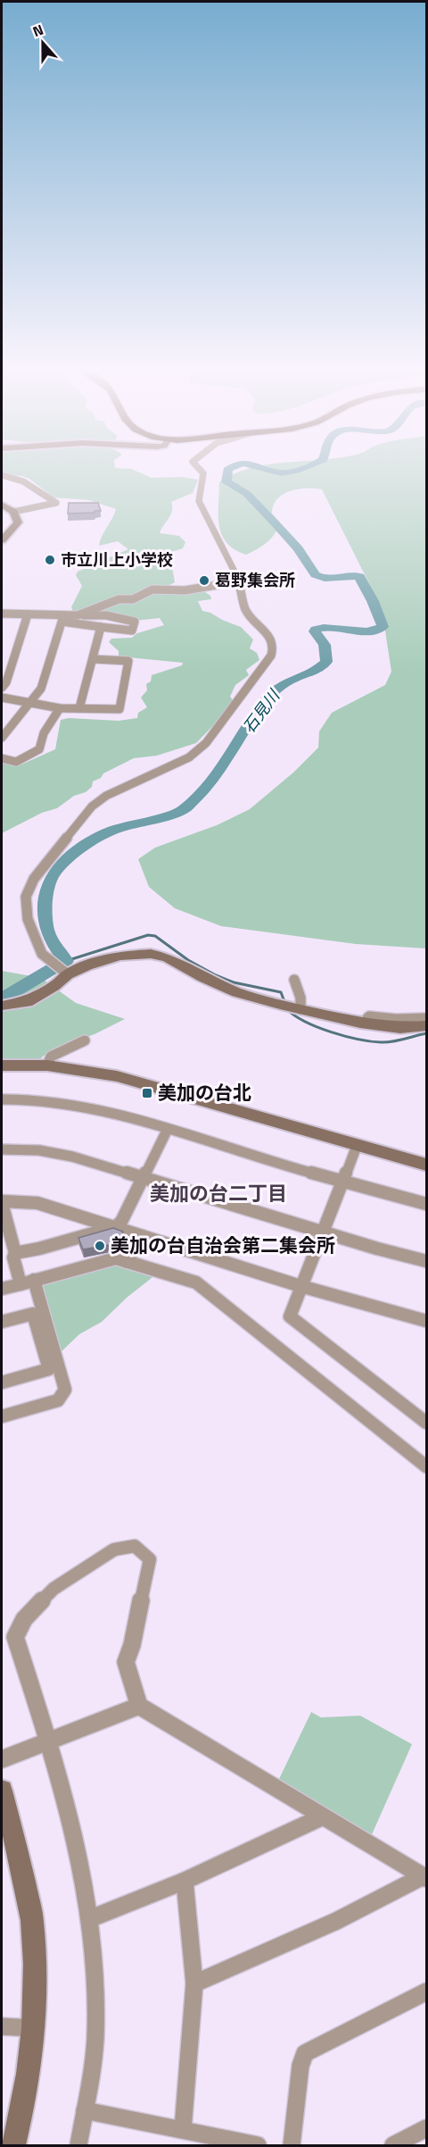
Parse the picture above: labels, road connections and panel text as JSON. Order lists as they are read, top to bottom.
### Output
{
  "districts": ["美加の台二丁目"],
  "water": ["石見川"],
  "places": {
    "other": ["市立川上小学校", "葛野集会所", "美加の台自治会第二集会所"],
    "transit": ["美加の台北"]
  },
  "north": "top"
}
